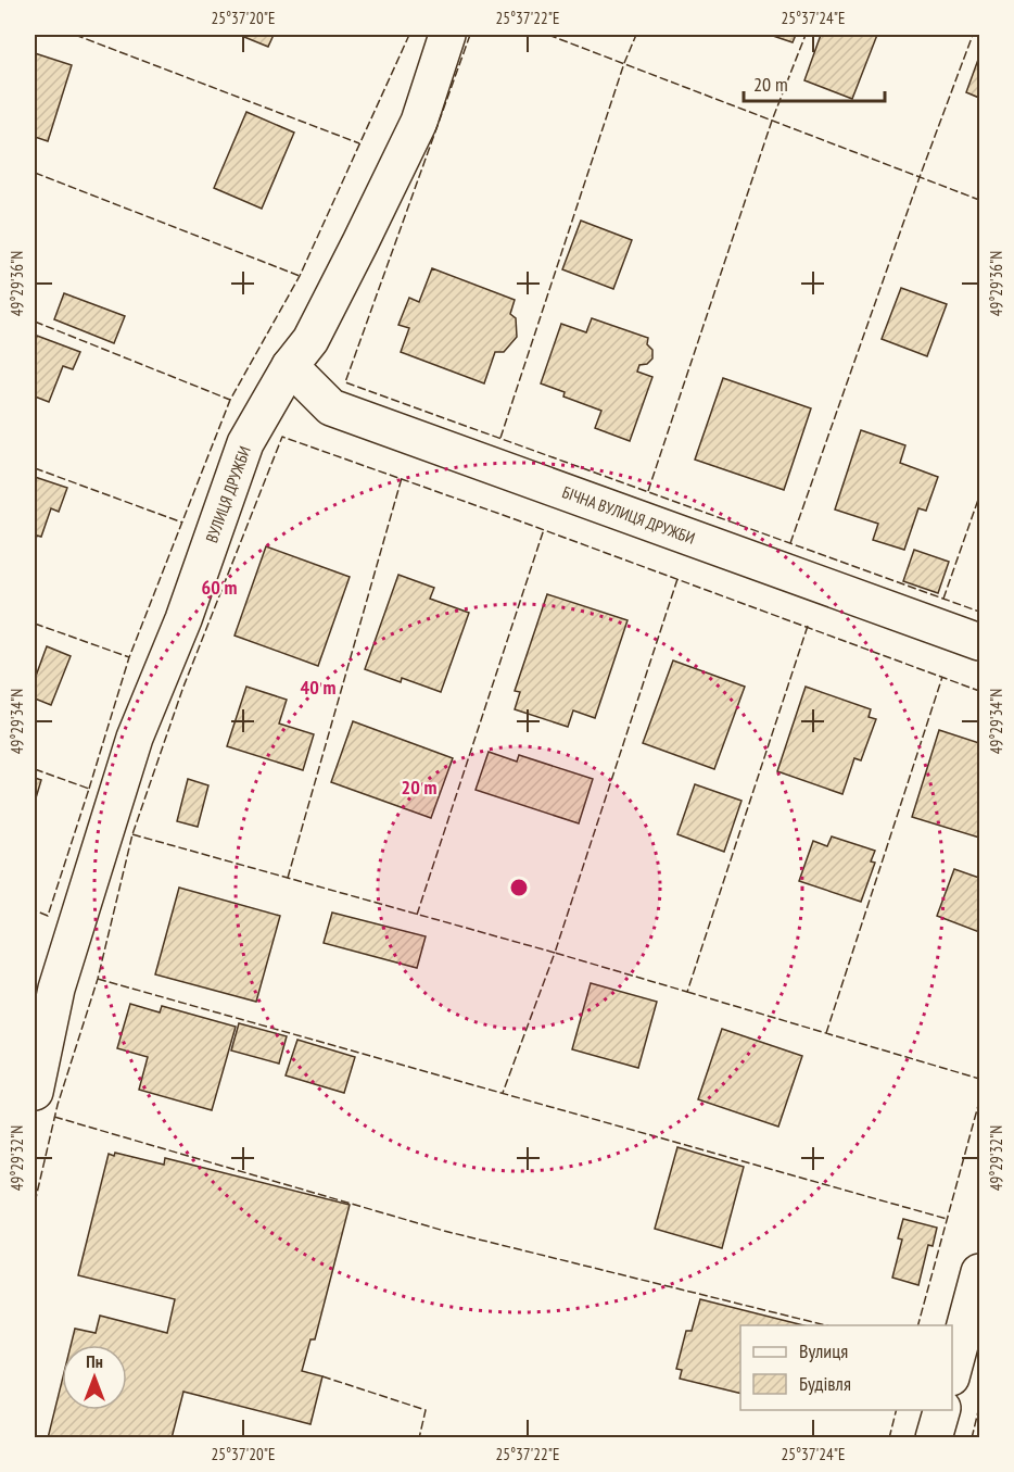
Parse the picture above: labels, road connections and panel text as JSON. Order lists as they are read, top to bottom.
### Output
{
  "streets": {
    "street": ["ВУЛИЦЯ ДРУЖБИ", "БІЧНА ВУЛИЦЯ ДРУЖБИ"]
  },
  "crossings": [
    ["ВУЛИЦЯ ДРУЖБИ", "БІЧНА ВУЛИЦЯ ДРУЖБИ"]
  ],
  "legend": ["Вулиця", "Будівля"],
  "scale_bar": "20 m",
  "north": "top",
  "coordinates": [
    "25°37'20\"E",
    "25°37'22\"E",
    "25°37'24\"E",
    "49°29'36\"N",
    "49°29'34\"N",
    "49°29'32\"N"
  ],
  "rings": ["60 m", "40 m", "20 m"]
}
